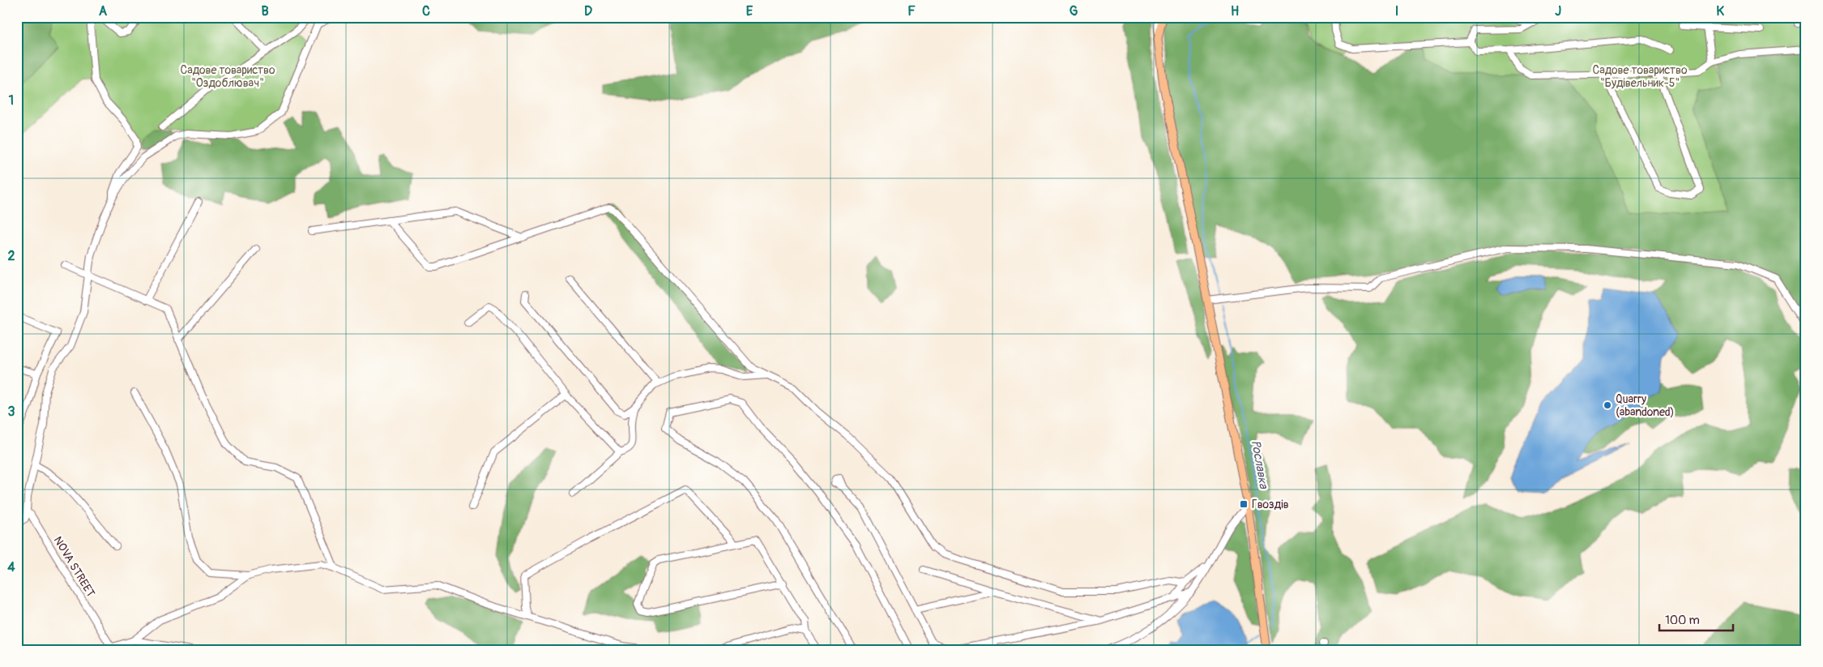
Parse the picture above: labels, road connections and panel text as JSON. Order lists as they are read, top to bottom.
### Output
{
  "streets": {
    "street": ["NOVA STREET"]
  },
  "water": ["Рославка"],
  "parks": ["Садове товариство \"Оздоблювач\"", "Садове товариство \"Будівельник-5\""],
  "places": {
    "other": ["Quarry (abandoned)"],
    "transit": ["Гвоздів"]
  },
  "scale_bar": "100 m",
  "grid": {
    "columns": [
      "A",
      "B",
      "C",
      "D",
      "E",
      "F",
      "G",
      "H",
      "I",
      "J",
      "K"
    ],
    "rows": [
      "1",
      "2",
      "3",
      "4"
    ]
  }
}
